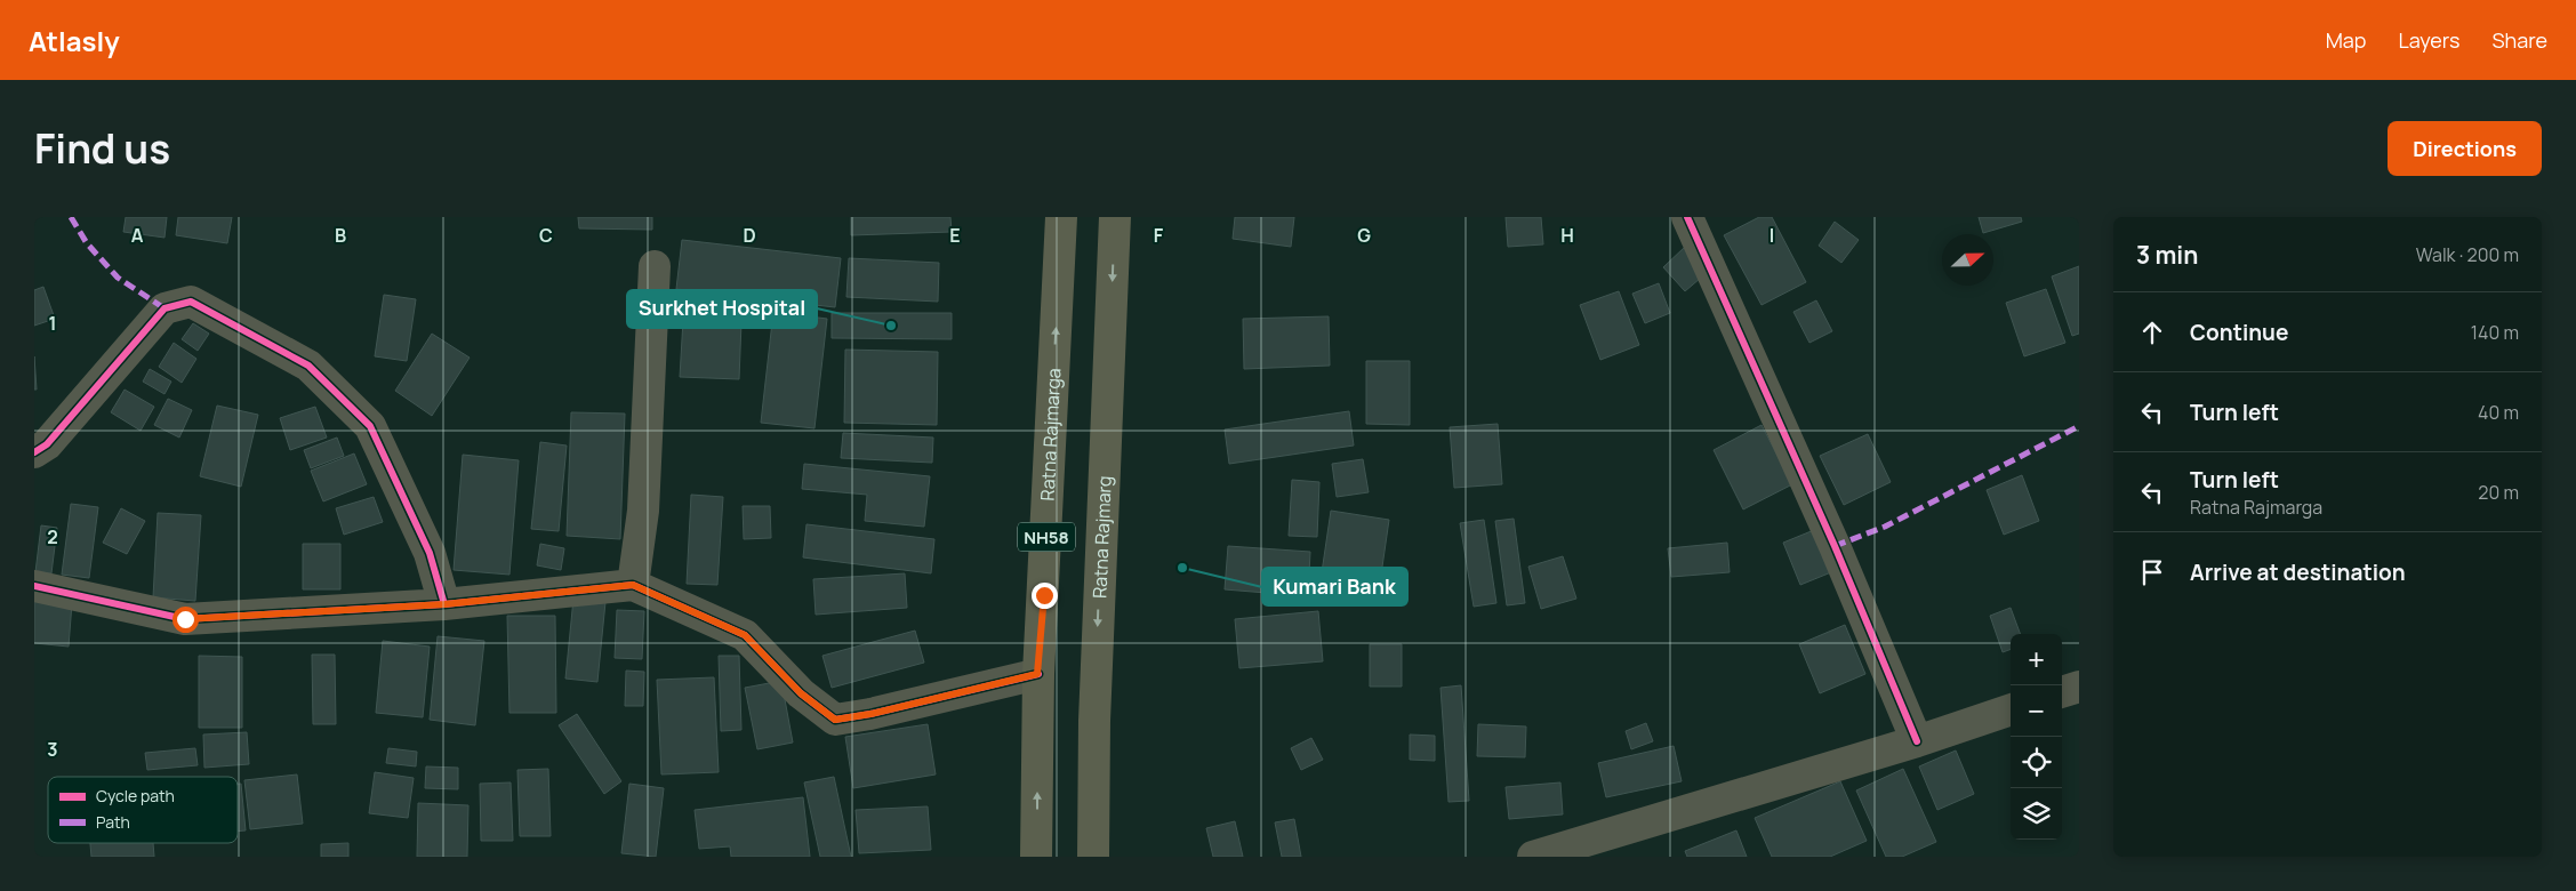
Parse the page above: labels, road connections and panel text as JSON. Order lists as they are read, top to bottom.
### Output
{
  "streets": {
    "main road": ["Ratna Rajmarga", "NH58", "Ratna Rajmarg"]
  },
  "one_way": ["Ratna Rajmarga", "Ratna Rajmarg"],
  "places": ["Surkhet Hospital", "Kumari Bank"],
  "legend": ["Cycle path", "Path"],
  "north": "right",
  "page": {
    "header": "Atlasly",
    "nav": ["Map", "Layers", "Share"],
    "title": "Find us",
    "buttons": "Directions",
    "heading": ["3 min", "Walk · 200 m"],
    "list": [
      ["Continue", "140 m"],
      ["Turn left", "40 m"],
      ["Turn left", "Ratna Rajmarga", "20 m"],
      "Arrive at destination"
    ],
    "map_buttons": ["+", "−"]
  },
  "grid": {
    "columns": [
      "A",
      "B",
      "C",
      "D",
      "E",
      "F",
      "G",
      "H",
      "I"
    ],
    "rows": ["1", "2", "3"]
  }
}
